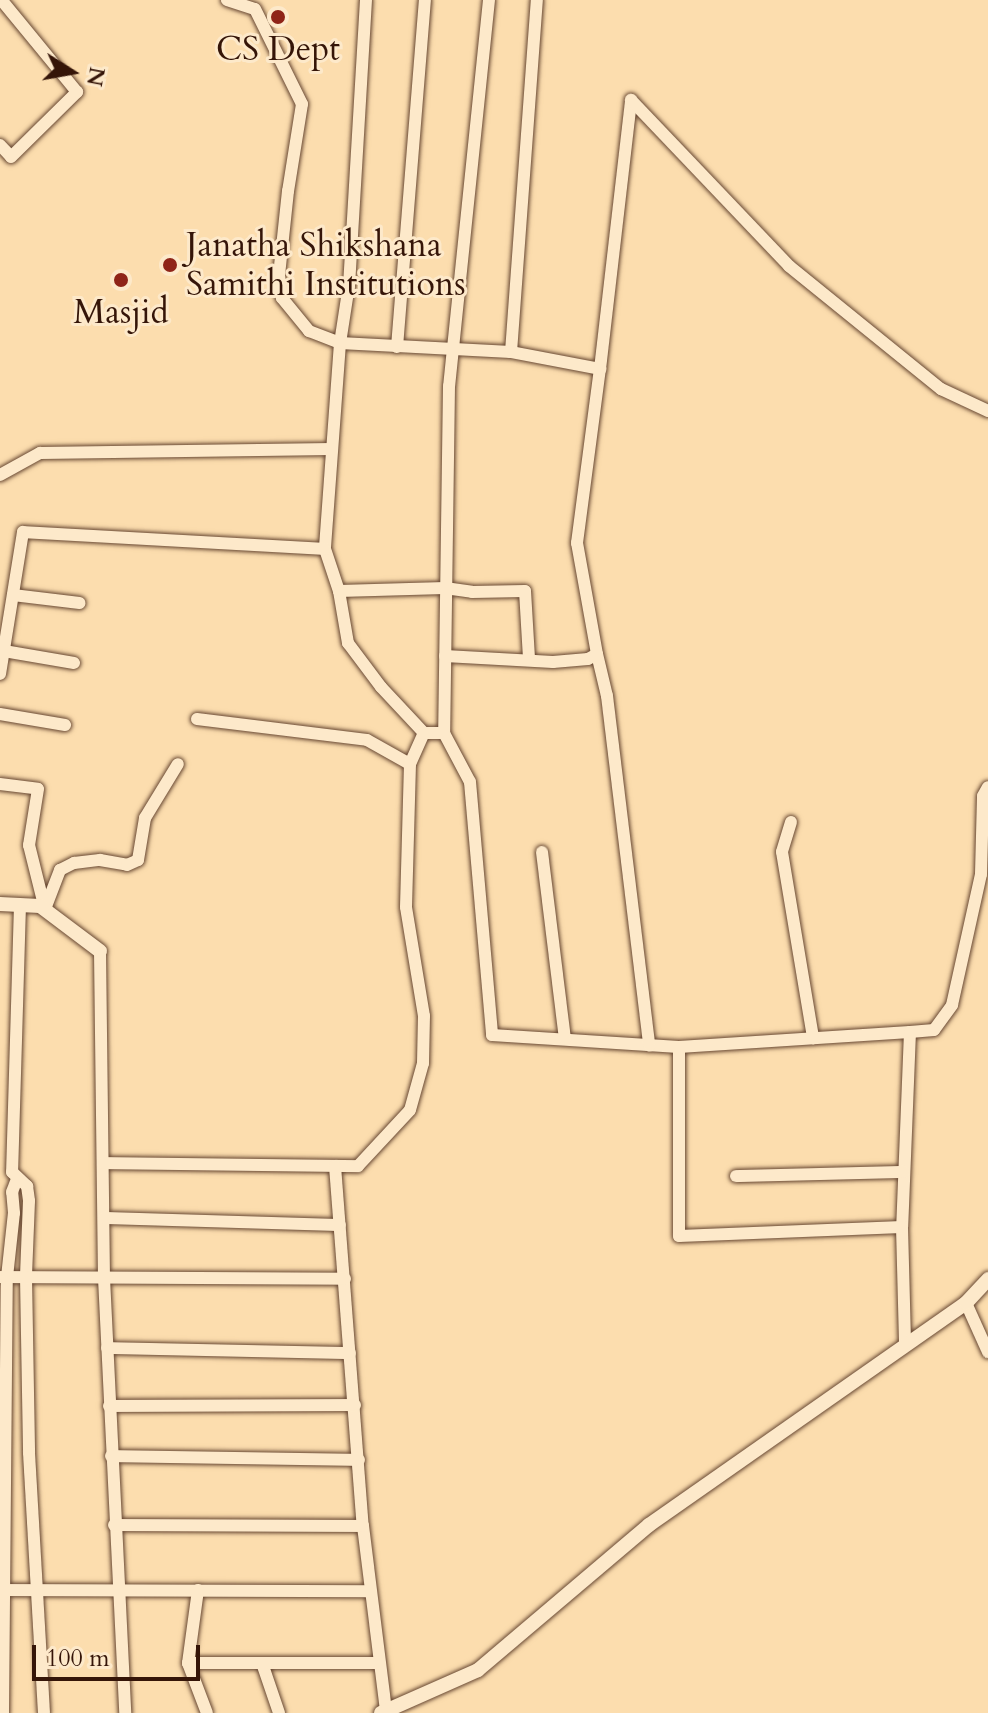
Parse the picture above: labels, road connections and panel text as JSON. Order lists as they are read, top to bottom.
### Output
{
  "places": ["CS Dept", "Janatha Shikshana Samithi Institutions", "Masjid"],
  "scale_bar": "100 m",
  "north": "right"
}
